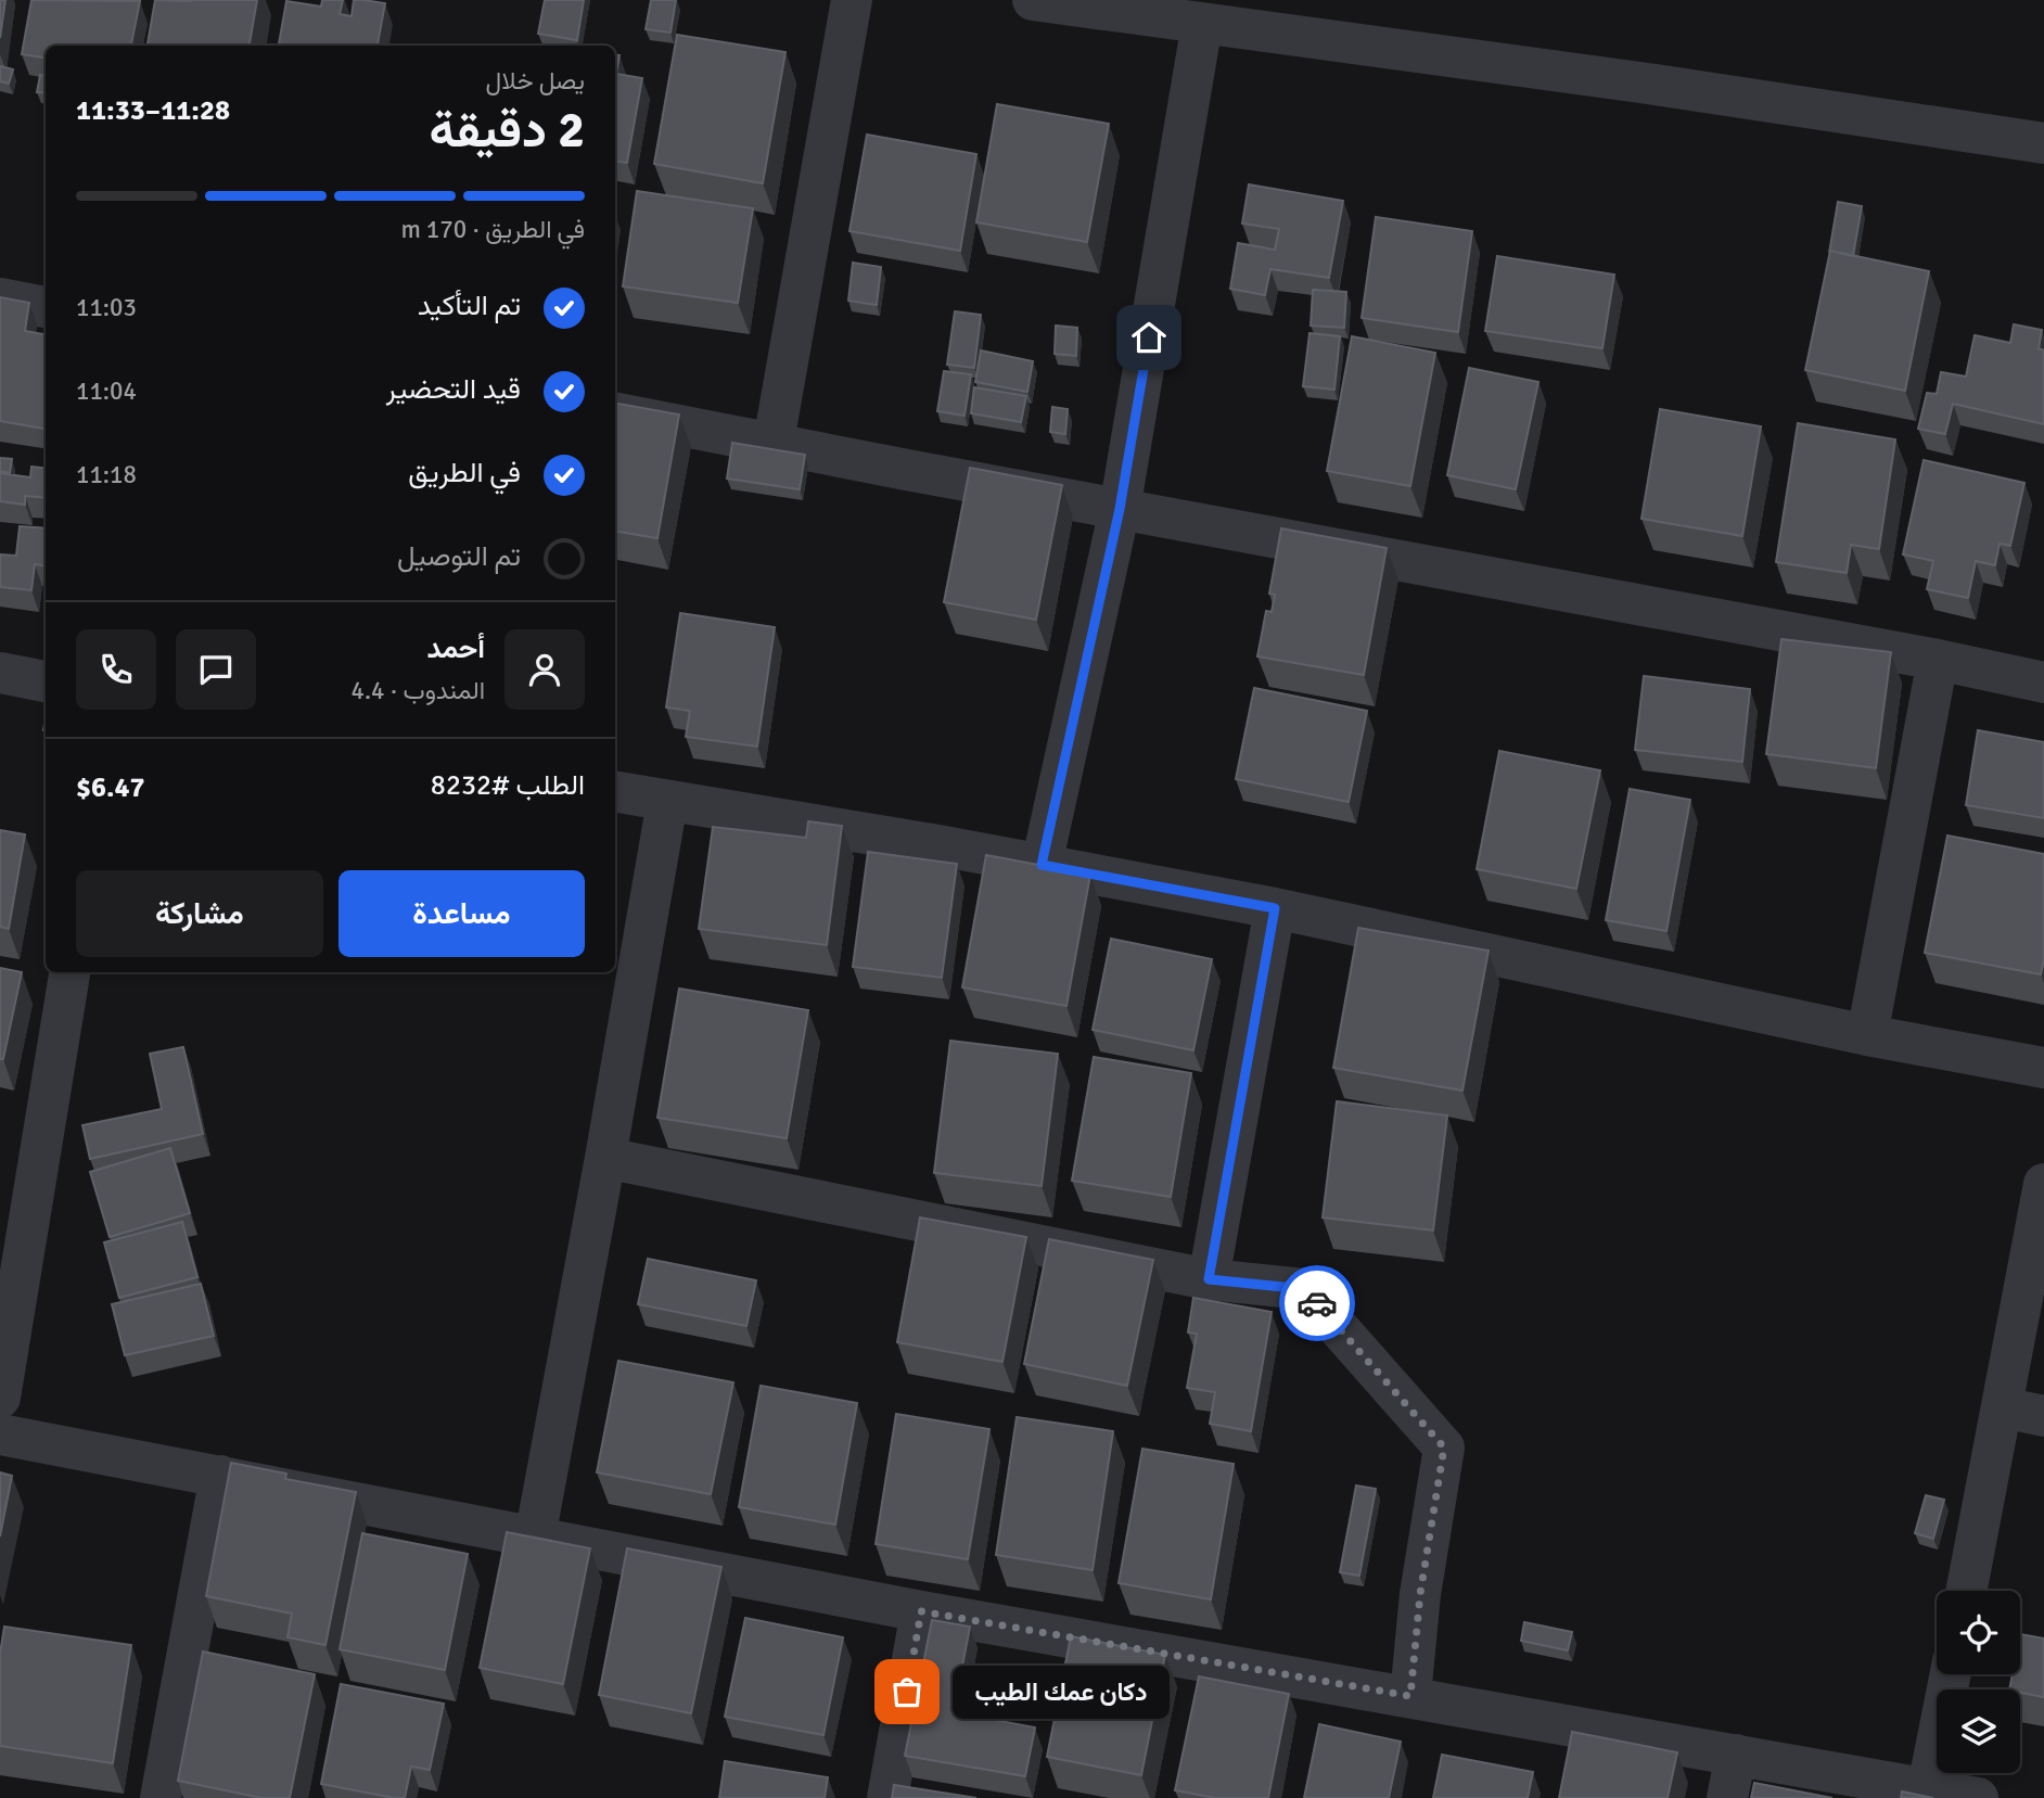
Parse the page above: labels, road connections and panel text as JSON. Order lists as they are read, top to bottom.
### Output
{
  "places": ["دكان عمك الطيب"],
  "page": {
    "heading": ["2 دقيقة", "يصل خلال", "11:28–11:33"],
    "panel": [
      "أحمد",
      "المندوب · 4.4",
      "الطلب #8232",
      "$6.47"
    ],
    "bar": "في الطريق · 170 m",
    "list": [
      ["تم التأكيد", "11:03"],
      ["قيد التحضير", "11:04"],
      ["في الطريق", "11:18"],
      "تم التوصيل"
    ],
    "buttons": ["مساعدة", "مشاركة"],
    "bubble": "دكان عمك الطيب"
  }
}
